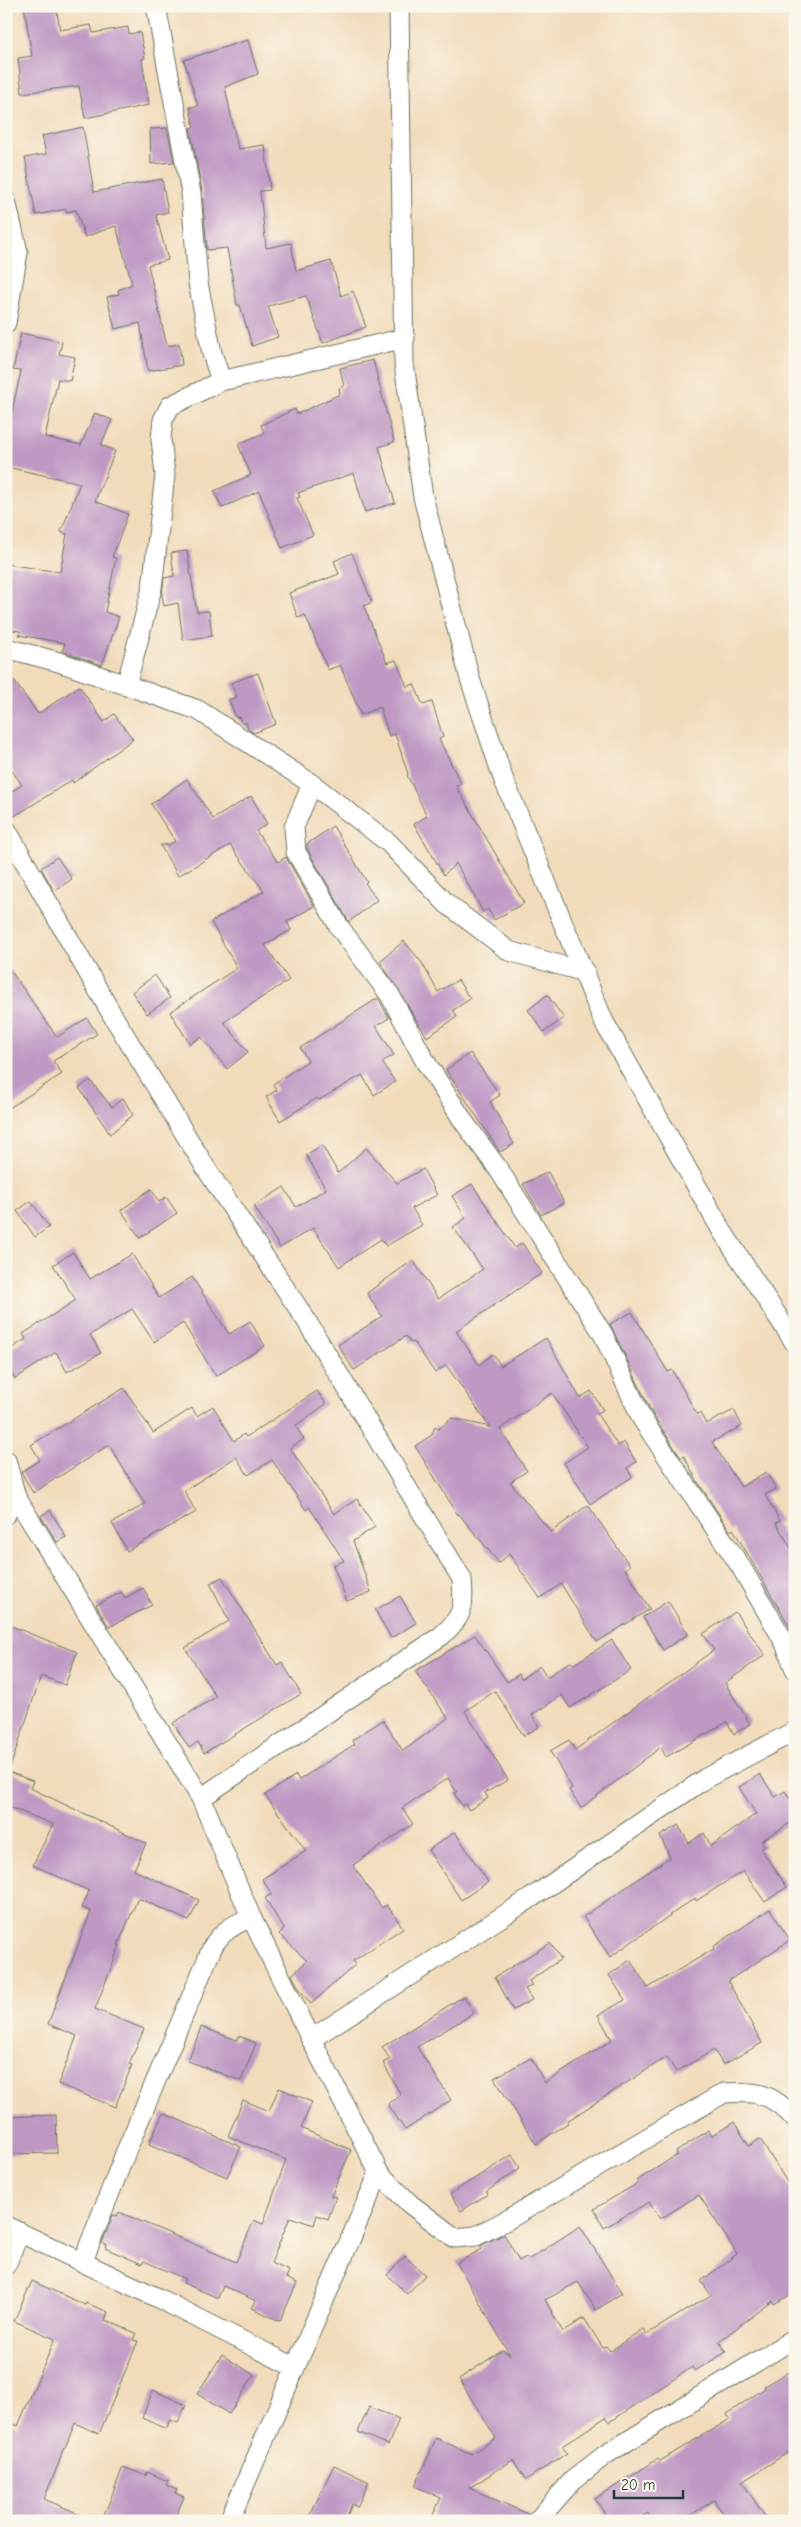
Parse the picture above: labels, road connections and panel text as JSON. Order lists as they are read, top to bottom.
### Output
{
  "scale_bar": "20 m"
}
